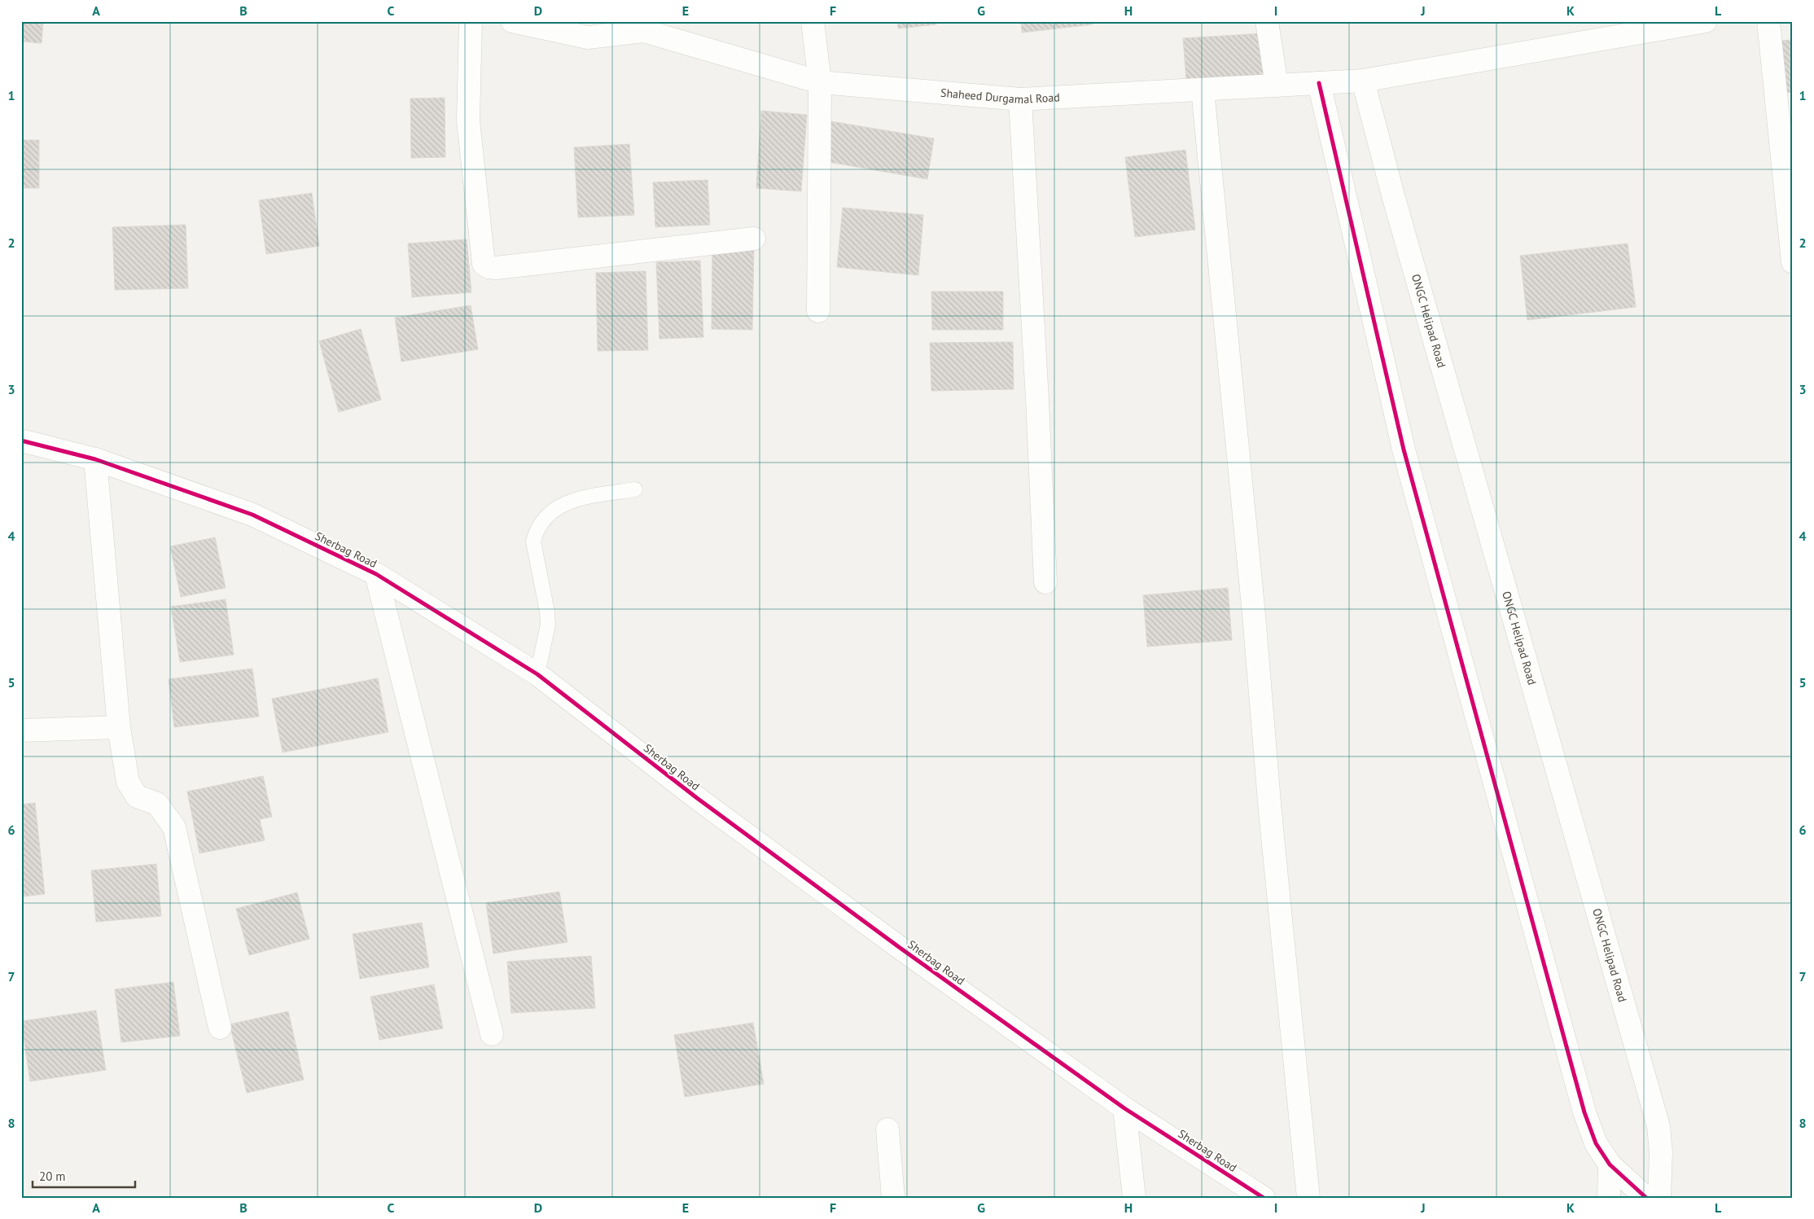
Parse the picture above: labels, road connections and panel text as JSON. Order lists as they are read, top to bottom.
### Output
{
  "streets": {
    "street": ["Shaheed Durgamal Road", "ONGC Helipad Road", "Sherbag Road"]
  },
  "crossings": [
    ["Shaheed Durgamal Road", "ONGC Helipad Road"]
  ],
  "scale_bar": "20 m",
  "grid": {
    "columns": [
      "A",
      "B",
      "C",
      "D",
      "E",
      "F",
      "G",
      "H",
      "I",
      "J",
      "K",
      "L"
    ],
    "rows": [
      "1",
      "2",
      "3",
      "4",
      "5",
      "6",
      "7",
      "8"
    ]
  }
}
